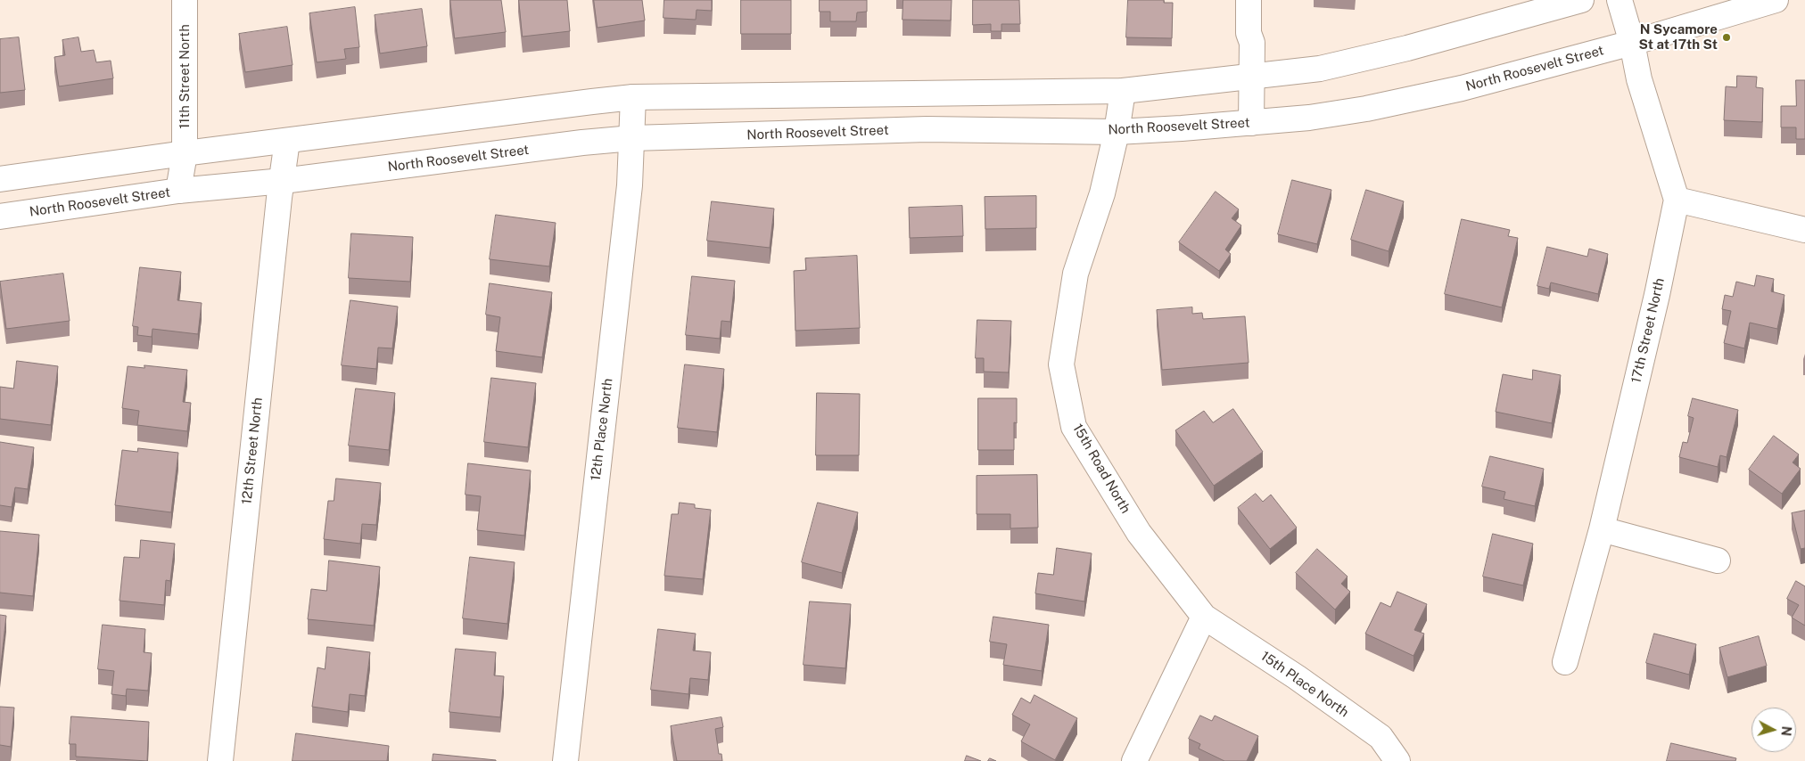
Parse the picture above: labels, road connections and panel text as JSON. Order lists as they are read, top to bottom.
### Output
{
  "streets": {
    "street": [
      "North Roosevelt Street",
      "11th Street North",
      "17th Street North",
      "12th Place North",
      "12th Street North",
      "15th Road North",
      "15th Place North"
    ]
  },
  "crossings": [
    ["North Roosevelt Street", "17th Street North"],
    ["North Roosevelt Street", "12th Place North"],
    ["North Roosevelt Street", "12th Street North"],
    ["North Roosevelt Street", "15th Road North"],
    ["15th Road North", "15th Place North"]
  ],
  "places": ["N Sycamore St at 17th St"],
  "north": "right"
}
